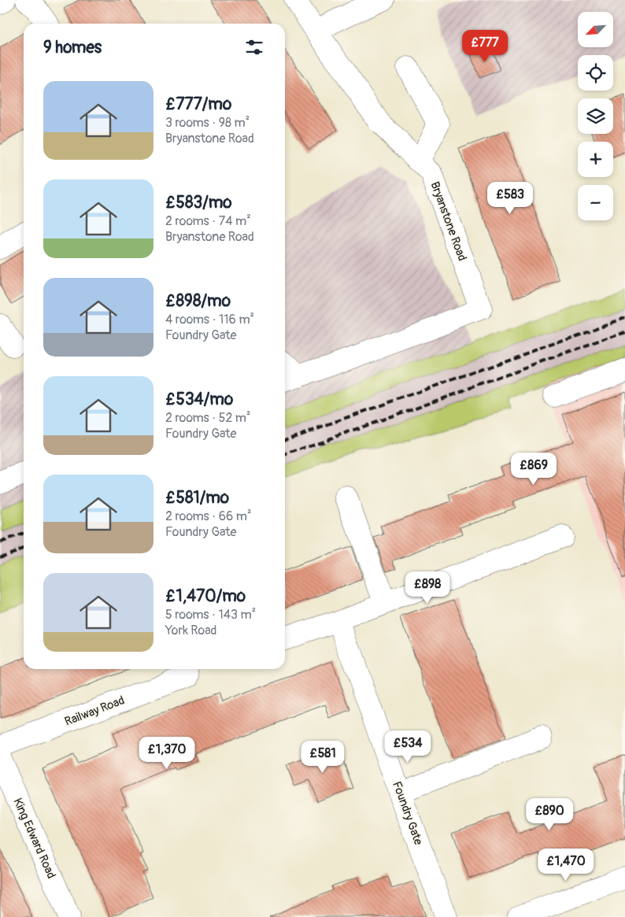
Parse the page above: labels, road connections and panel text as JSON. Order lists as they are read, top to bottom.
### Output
{
  "streets": {
    "street": [
      "Bryanstone Road",
      "Railway Road",
      "Foundry Gate",
      "King Edward Road"
    ]
  },
  "north": "bottom left",
  "page": {
    "map_buttons": ["+", "−"],
    "heading": "9 homes",
    "price": [
      "£777",
      "£583",
      "£869",
      "£898",
      "£534",
      "£1,370",
      "£581",
      "£890",
      "£1,470"
    ],
    "list": [
      {
        "name": "£777/mo",
        "note": "3 rooms · 98 m² · Bryanstone Road"
      },
      {
        "name": "£583/mo",
        "note": "2 rooms · 74 m² · Bryanstone Road"
      },
      {
        "name": "£898/mo",
        "note": "4 rooms · 116 m² · Foundry Gate"
      },
      {
        "name": "£534/mo",
        "note": "2 rooms · 52 m² · Foundry Gate"
      },
      {
        "name": "£581/mo",
        "note": "2 rooms · 66 m² · Foundry Gate"
      },
      {
        "name": "£1,470/mo",
        "note": "5 rooms · 143 m² · York Road"
      }
    ]
  }
}
